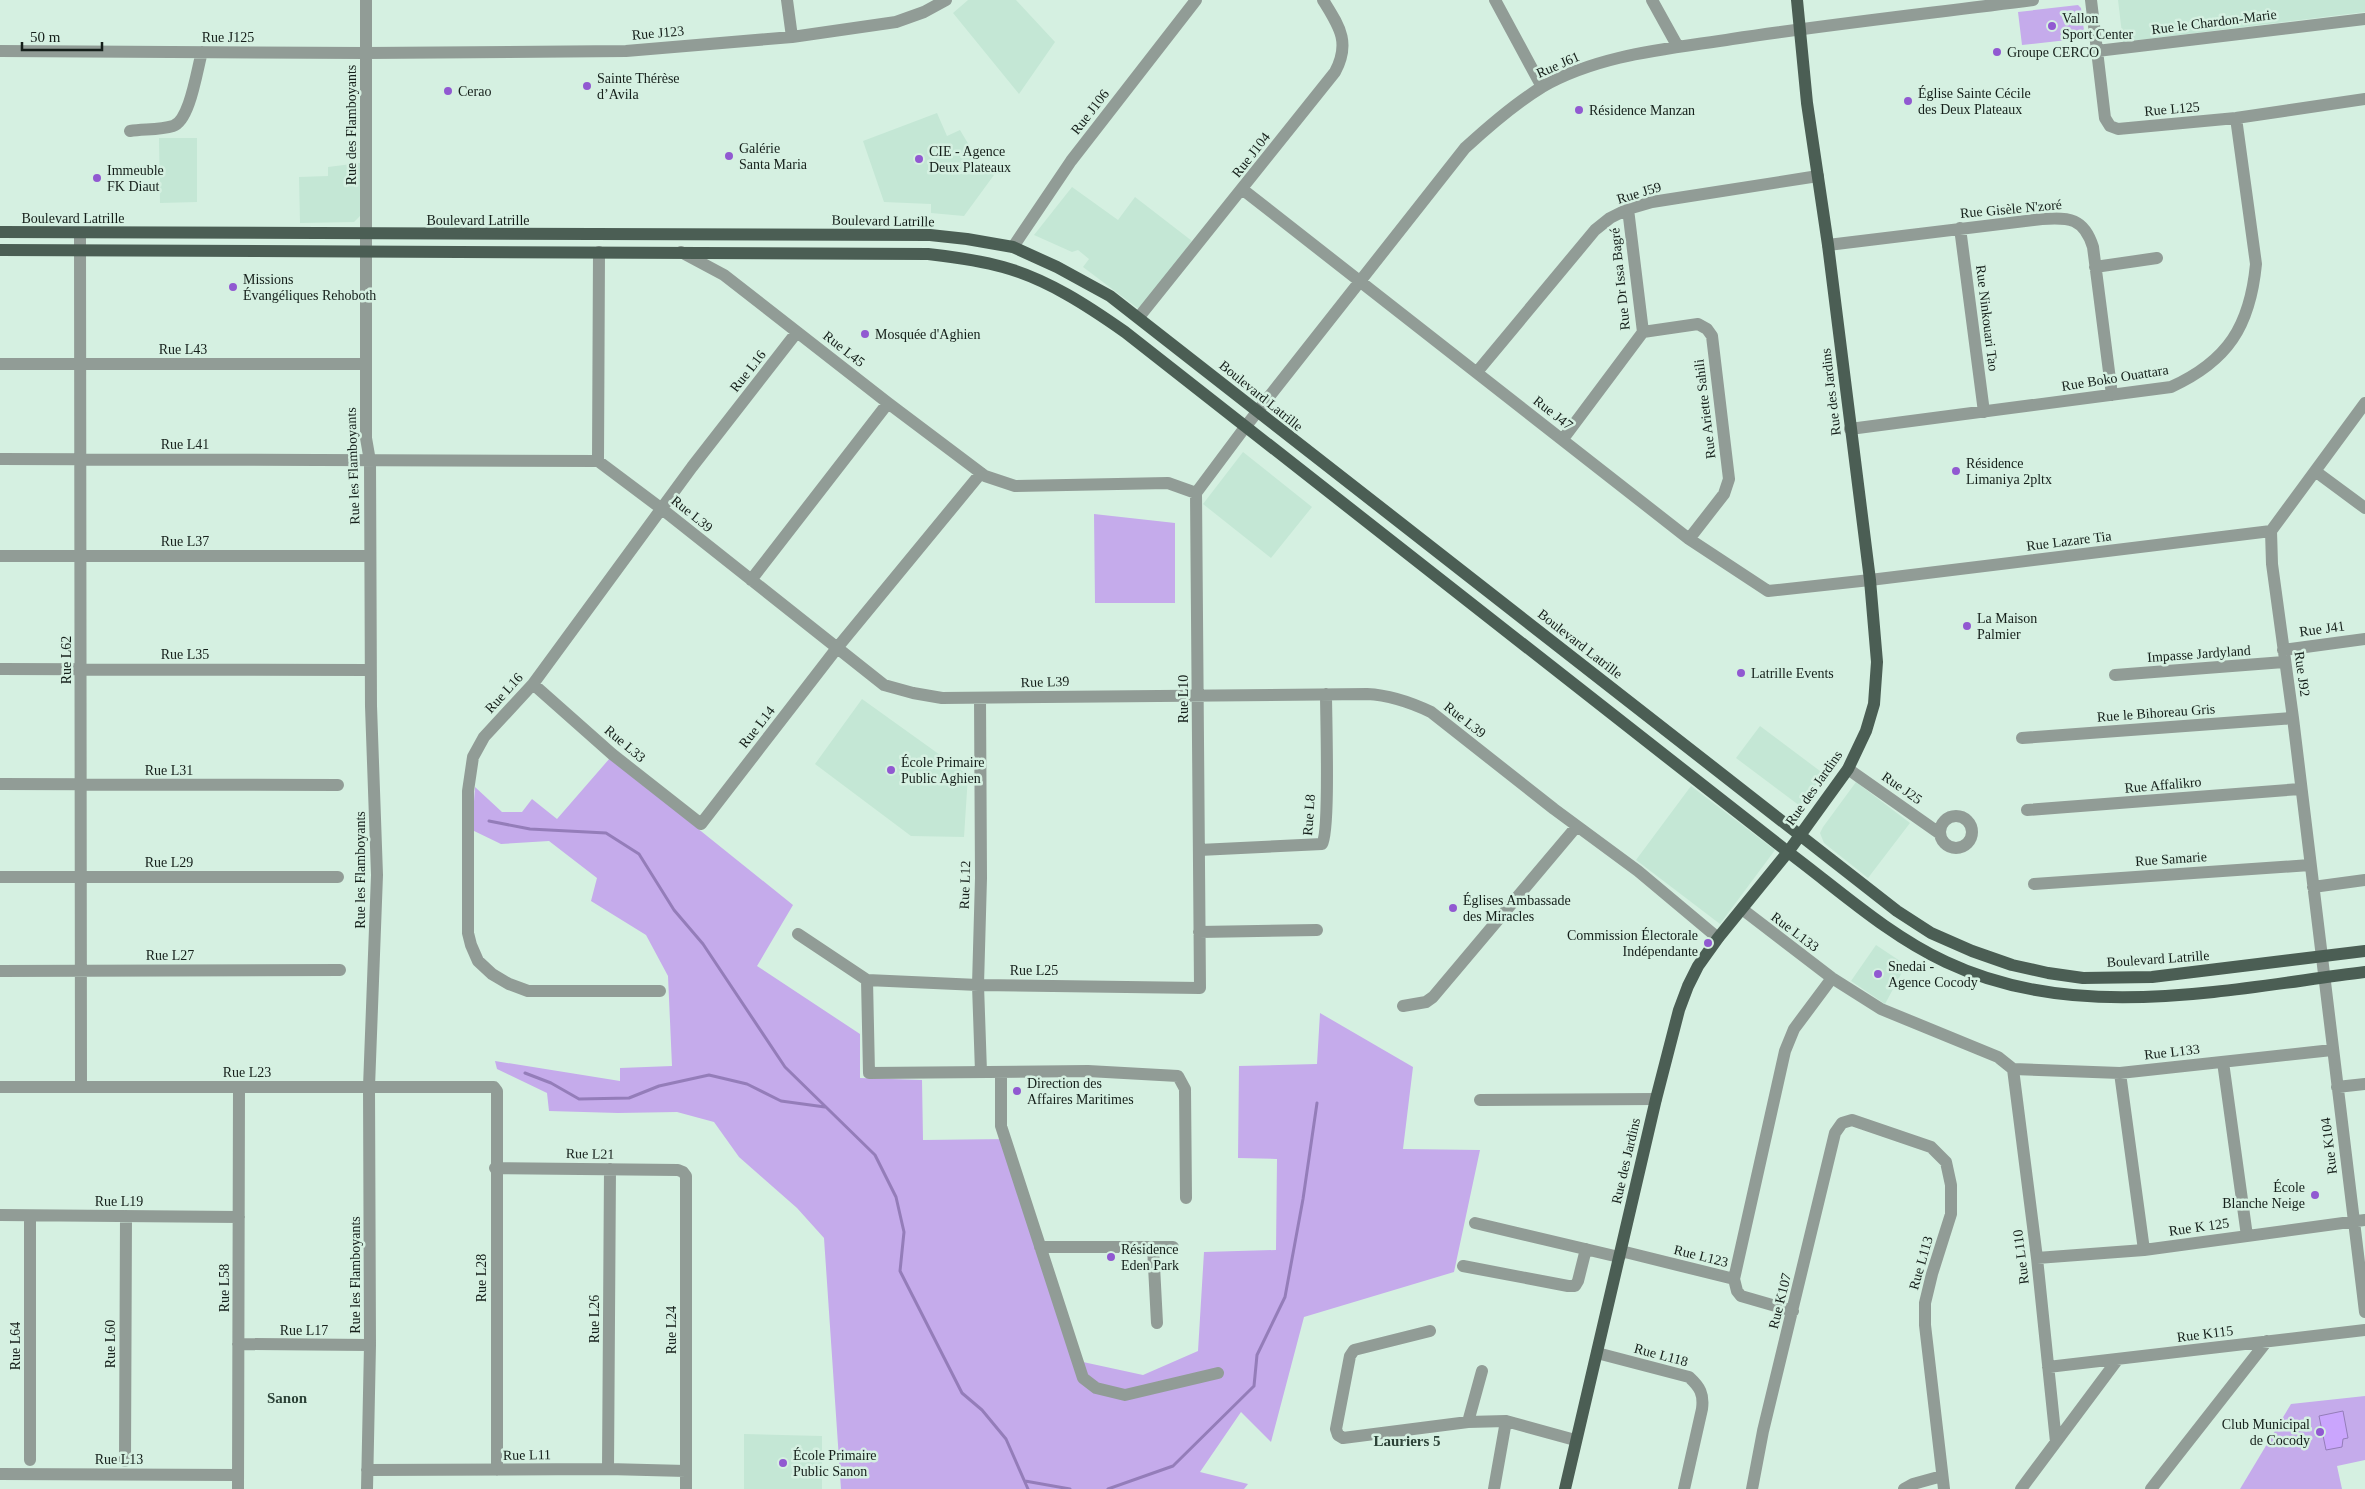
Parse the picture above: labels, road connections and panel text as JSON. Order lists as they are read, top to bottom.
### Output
{
  "streets": {
    "main road": ["Boulevard Latrille", "Rue des Jardins"],
    "street": [
      "Rue le Chardon-Marie",
      "Rue J123",
      "Rue J125",
      "Rue J61",
      "Rue L125",
      "Rue J106",
      "Rue des Flamboyants",
      "Rue J104",
      "Rue J59",
      "Rue Gisèle N'zoré",
      "Rue Dr Issa Bagré",
      "Rue Ninkouari Tao",
      "Rue L43",
      "Rue L45",
      "Rue L16",
      "Rue Boko Ouattara",
      "Rue Ariette Sahili",
      "Rue J47",
      "Rue L41",
      "Rue les Flamboyants",
      "Rue L39",
      "Rue L37",
      "Rue Lazare Tia",
      "Rue J41",
      "Rue L35",
      "Impasse Jardyland",
      "Rue L62",
      "Rue J92",
      "Rue L10",
      "Rue le Bihoreau Gris",
      "Rue L14",
      "Rue L33",
      "Rue L31",
      "Rue Affalikro",
      "Rue J25",
      "Rue L8",
      "Rue Samarie",
      "Rue L29",
      "Rue L12",
      "Rue L133",
      "Rue L27",
      "Rue L25",
      "Rue L23",
      "Rue K104",
      "Rue L21",
      "Rue L19",
      "Rue K 125",
      "Rue L123",
      "Rue L110",
      "Rue L113",
      "Rue L28",
      "Rue L58",
      "Rue K107",
      "Rue L26",
      "Rue L17",
      "Rue L24",
      "Rue K115",
      "Rue L60",
      "Rue L64",
      "Rue L118",
      "Rue L11",
      "Rue L13"
    ]
  },
  "crossings": [
    ["Rue le Chardon-Marie", "Rue L125"],
    ["Rue J123", "Rue J125"],
    ["Rue J123", "Rue des Flamboyants"],
    ["Rue J125", "Rue des Flamboyants"],
    ["Rue J61", "Boulevard Latrille"],
    ["Rue J61", "Rue des Jardins"],
    ["Rue J61", "Rue J47"],
    ["Rue L125", "Rue Boko Ouattara"],
    ["Rue J106", "Boulevard Latrille"],
    ["Rue des Flamboyants", "Boulevard Latrille"],
    ["Rue des Flamboyants", "Rue les Flamboyants"],
    ["Rue J104", "Boulevard Latrille"],
    ["Rue J104", "Rue J47"],
    ["Rue J59", "Rue Dr Issa Bagré"],
    ["Rue J59", "Rue des Jardins"],
    ["Rue J59", "Rue J47"],
    ["Rue Gisèle N'zoré", "Rue Ninkouari Tao"],
    ["Rue Gisèle N'zoré", "Rue Boko Ouattara"],
    ["Rue Gisèle N'zoré", "Rue des Jardins"],
    ["Boulevard Latrille", "Rue des Jardins"],
    ["Boulevard Latrille", "Rue L62"],
    ["Boulevard Latrille", "Rue J92"],
    ["Rue Dr Issa Bagré", "Rue Ariette Sahili"],
    ["Rue Dr Issa Bagré", "Rue J47"],
    ["Rue Ninkouari Tao", "Rue Boko Ouattara"],
    ["Rue L43", "Rue les Flamboyants"],
    ["Rue L43", "Rue L62"],
    ["Rue L45", "Rue L16"],
    ["Rue L45", "Rue L10"],
    ["Rue L45", "Rue L14"],
    ["Rue L16", "Rue L39"],
    ["Rue L16", "Rue L33"],
    ["Rue Boko Ouattara", "Rue des Jardins"],
    ["Rue des Jardins", "Rue J47"],
    ["Rue des Jardins", "Rue L39"],
    ["Rue des Jardins", "Rue Lazare Tia"],
    ["Rue des Jardins", "Rue J25"],
    ["Rue des Jardins", "Rue L133"],
    ["Rue des Jardins", "Rue L123"],
    ["Rue des Jardins", "Rue L118"],
    ["Rue Ariette Sahili", "Rue J47"],
    ["Rue J47", "Rue Lazare Tia"],
    ["Rue L41", "Rue les Flamboyants"],
    ["Rue L41", "Rue L62"],
    ["Rue les Flamboyants", "Rue L37"],
    ["Rue les Flamboyants", "Rue L35"],
    ["Rue les Flamboyants", "Rue L23"],
    ["Rue les Flamboyants", "Rue L17"],
    ["Rue les Flamboyants", "Rue L11"],
    ["Rue L39", "Rue L10"],
    ["Rue L39", "Rue L14"],
    ["Rue L39", "Rue L8"],
    ["Rue L39", "Rue L12"],
    ["Rue L37", "Rue L62"],
    ["Rue Lazare Tia", "Rue J92"],
    ["Rue J41", "Impasse Jardyland"],
    ["Rue J41", "Rue J92"],
    ["Rue L35", "Rue L62"],
    ["Impasse Jardyland", "Rue J92"],
    ["Rue L62", "Rue L31"],
    ["Rue L62", "Rue L29"],
    ["Rue L62", "Rue L27"],
    ["Rue L62", "Rue L23"],
    ["Rue J92", "Rue le Bihoreau Gris"],
    ["Rue J92", "Rue Affalikro"],
    ["Rue J92", "Rue Samarie"],
    ["Rue J92", "Rue K104"],
    ["Rue L10", "Rue L8"],
    ["Rue L10", "Rue L25"],
    ["Rue L14", "Rue L33"],
    ["Rue L12", "Rue L25"],
    ["Rue L133", "Rue K104"],
    ["Rue L133", "Rue L110"],
    ["Rue L23", "Rue L28"],
    ["Rue L23", "Rue L58"],
    ["Rue K104", "Rue K 125"],
    ["Rue L21", "Rue L28"],
    ["Rue L21", "Rue L26"],
    ["Rue L21", "Rue L24"],
    ["Rue L19", "Rue L58"],
    ["Rue L19", "Rue L60"],
    ["Rue L19", "Rue L64"],
    ["Rue K 125", "Rue L110"],
    ["Rue L123", "Rue K107"],
    ["Rue L110", "Rue K115"],
    ["Rue L113", "Rue K107"],
    ["Rue L28", "Rue L11"],
    ["Rue L58", "Rue L17"],
    ["Rue L58", "Rue L13"],
    ["Rue L26", "Rue L11"],
    ["Rue L24", "Rue L11"]
  ],
  "districts": ["Sanon", "Lauriers 5"],
  "places": [
    "Vallon Sport Center",
    "Groupe CERCO",
    "Sainte Thérèse d’Avila",
    "Cerao",
    "Église Sainte Cécile des Deux Plateaux",
    "Résidence Manzan",
    "Galérie Santa Maria",
    "CIE - Agence Deux Plateaux",
    "Immeuble FK Diaut",
    "Missions Évangéliques Rehoboth",
    "Mosquée d'Aghien",
    "Résidence Limaniya 2pltx",
    "La Maison Palmier",
    "Latrille Events",
    "École Primaire Public Aghien",
    "Églises Ambassade des Miracles",
    "Commission Électorale Indépendante",
    "Snedai - Agence Cocody",
    "Direction des Affaires Maritimes",
    "École Blanche Neige",
    "Résidence Eden Park",
    "Club Municipal de Cocody",
    "École Primaire Public Sanon"
  ],
  "scale_bar": "50 m"
}
